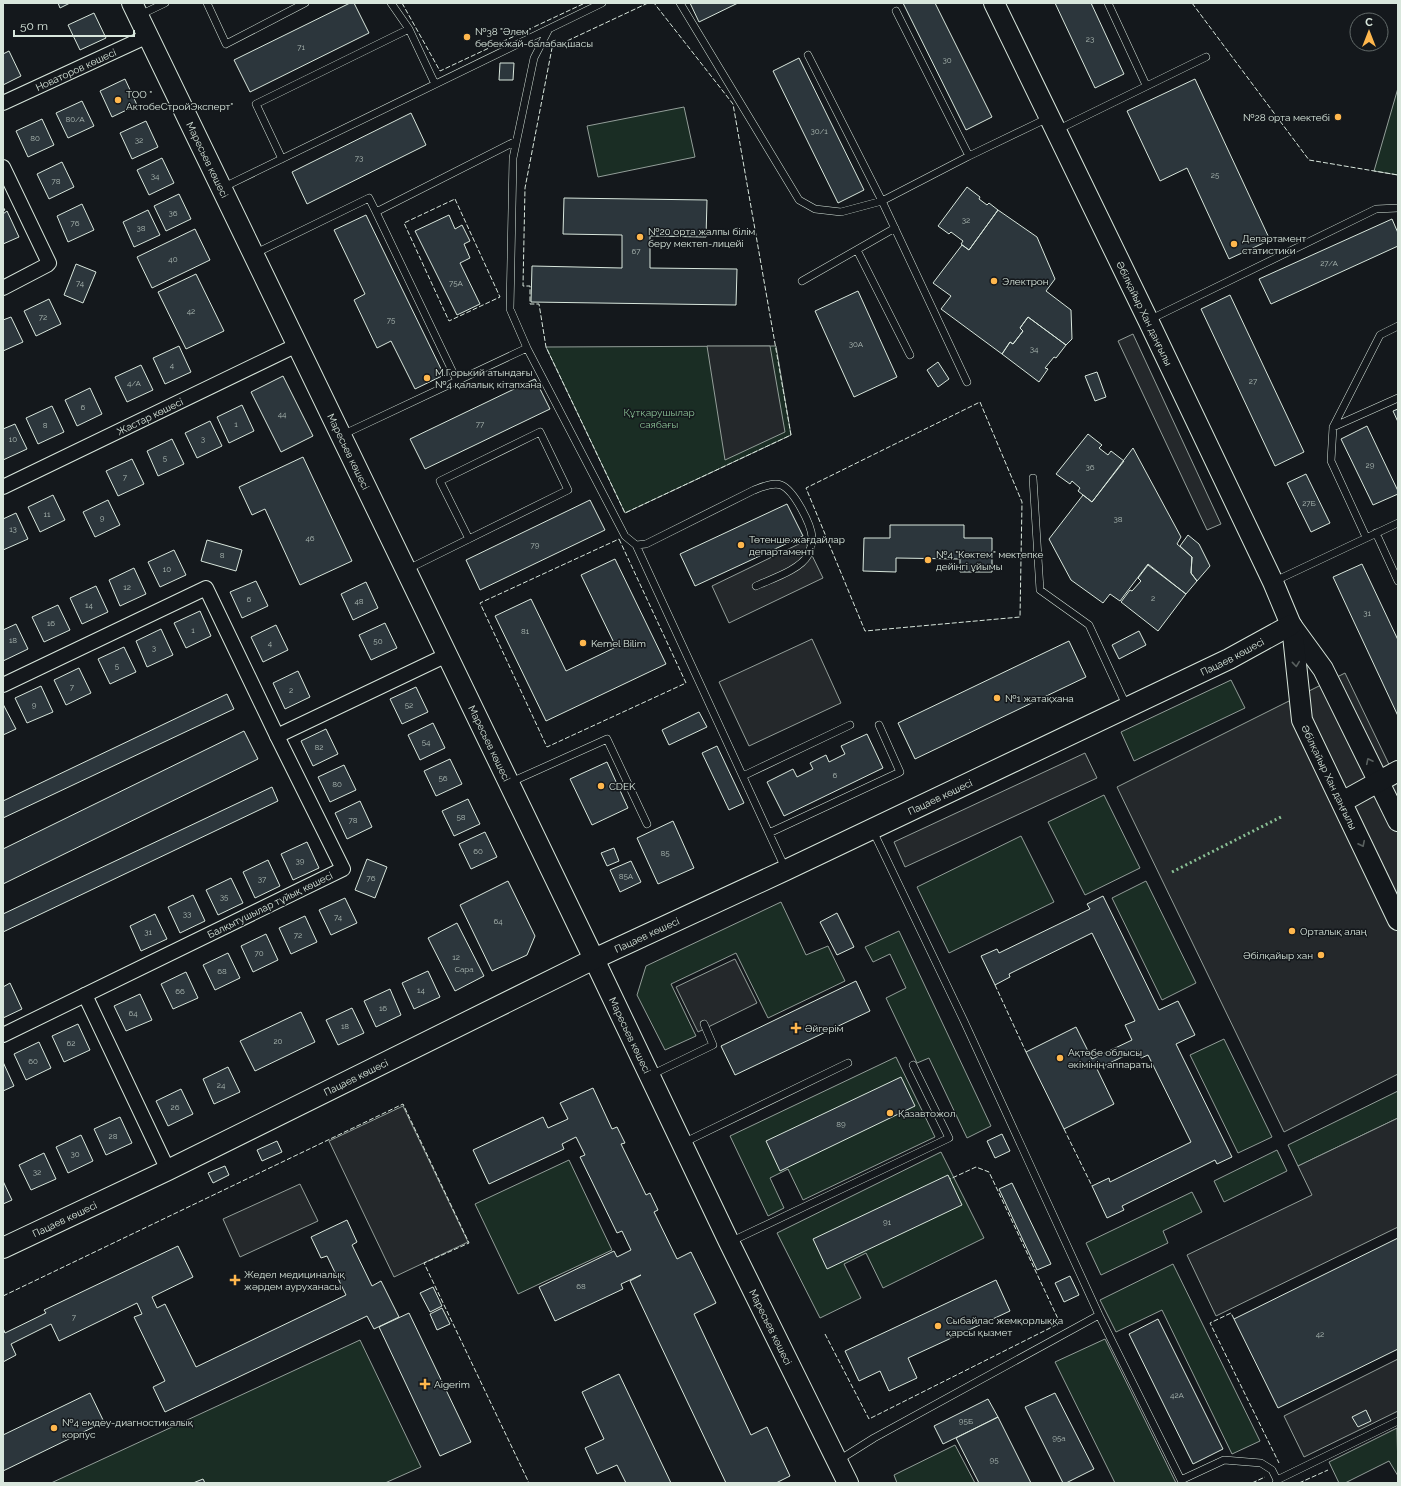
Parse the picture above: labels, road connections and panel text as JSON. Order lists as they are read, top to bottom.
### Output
{
  "streets": {
    "main road": ["Маресьев көшесі", "Әбілқайыр Хан даңғылы", "Пацаев көшесі"],
    "street": ["Новаторов көшесі", "Жастар көшесі", "Балқытушылар тұйық көшесі"]
  },
  "crossings": [
    ["Новаторов көшесі", "Маресьев көшесі"],
    ["Маресьев көшесі", "Жастар көшесі"],
    ["Маресьев көшесі", "Пацаев көшесі"],
    ["Әбілқайыр Хан даңғылы", "Пацаев көшесі"]
  ],
  "parks": ["Құтқарушылар саябағы"],
  "places": {
    "other": [
      "№38 \"Әлем\" бөбекжай-балабақшасы",
      "ТОО \" АктобеСтройЭксперт\"",
      "№28 орта мектебі",
      "№20 орта жалпы білім беру мектеп-лицейі",
      "Департамент статистики",
      "Электрон",
      "М.Горький атындағы №4 қалалық кітапхана",
      "Төтенше жағдайлар департаменті",
      "№4 \"Көктем\" мектепке дейінгі ұйымы",
      "Kemel Bilim",
      "№1 жатақхана",
      "CDEK",
      "Орталық алаң",
      "Әбілқайыр хан",
      "Ақтөбе облысы әкімінің аппараты",
      "Қазавтожол",
      "Сыбайлас жемқорлыққа қарсы қызмет",
      "№4 емдеу-диагностикалық корпус"
    ],
    "health": ["Әйгерім", "Жедел медициналық жәрдем ауруханасы", "Aigerim"]
  },
  "house_numbers": [
    "23",
    "71",
    "30",
    "80/А",
    "30/1",
    "80",
    "32",
    "73",
    "25",
    "34",
    "78",
    "36",
    "32",
    "76",
    "38",
    "67",
    "40",
    "27/А",
    "74",
    "75А",
    "42",
    "72",
    "75",
    "30А",
    "34",
    "4",
    "27",
    "4/А",
    "6",
    "44",
    "1",
    "77",
    "8",
    "10",
    "3",
    "5",
    "29",
    "36",
    "7",
    "27Б",
    "11",
    "9",
    "38",
    "13",
    "46",
    "79",
    "8",
    "10",
    "12",
    "2",
    "6",
    "48",
    "14",
    "31",
    "16",
    "1",
    "81",
    "18",
    "50",
    "4",
    "3",
    "5",
    "7",
    "2",
    "9",
    "52",
    "54",
    "82",
    "6",
    "56",
    "80",
    "58",
    "78",
    "60",
    "85",
    "39",
    "85А",
    "76",
    "37",
    "35",
    "33",
    "74",
    "64",
    "31",
    "72",
    "70",
    "12",
    "Сара",
    "68",
    "14",
    "66",
    "16",
    "64",
    "18",
    "20",
    "62",
    "60",
    "24",
    "26",
    "89",
    "28",
    "30",
    "32",
    "91",
    "68",
    "7",
    "42",
    "42А",
    "95Б",
    "95а",
    "95"
  ],
  "scale_bar": "50 m",
  "north": "top"
}
